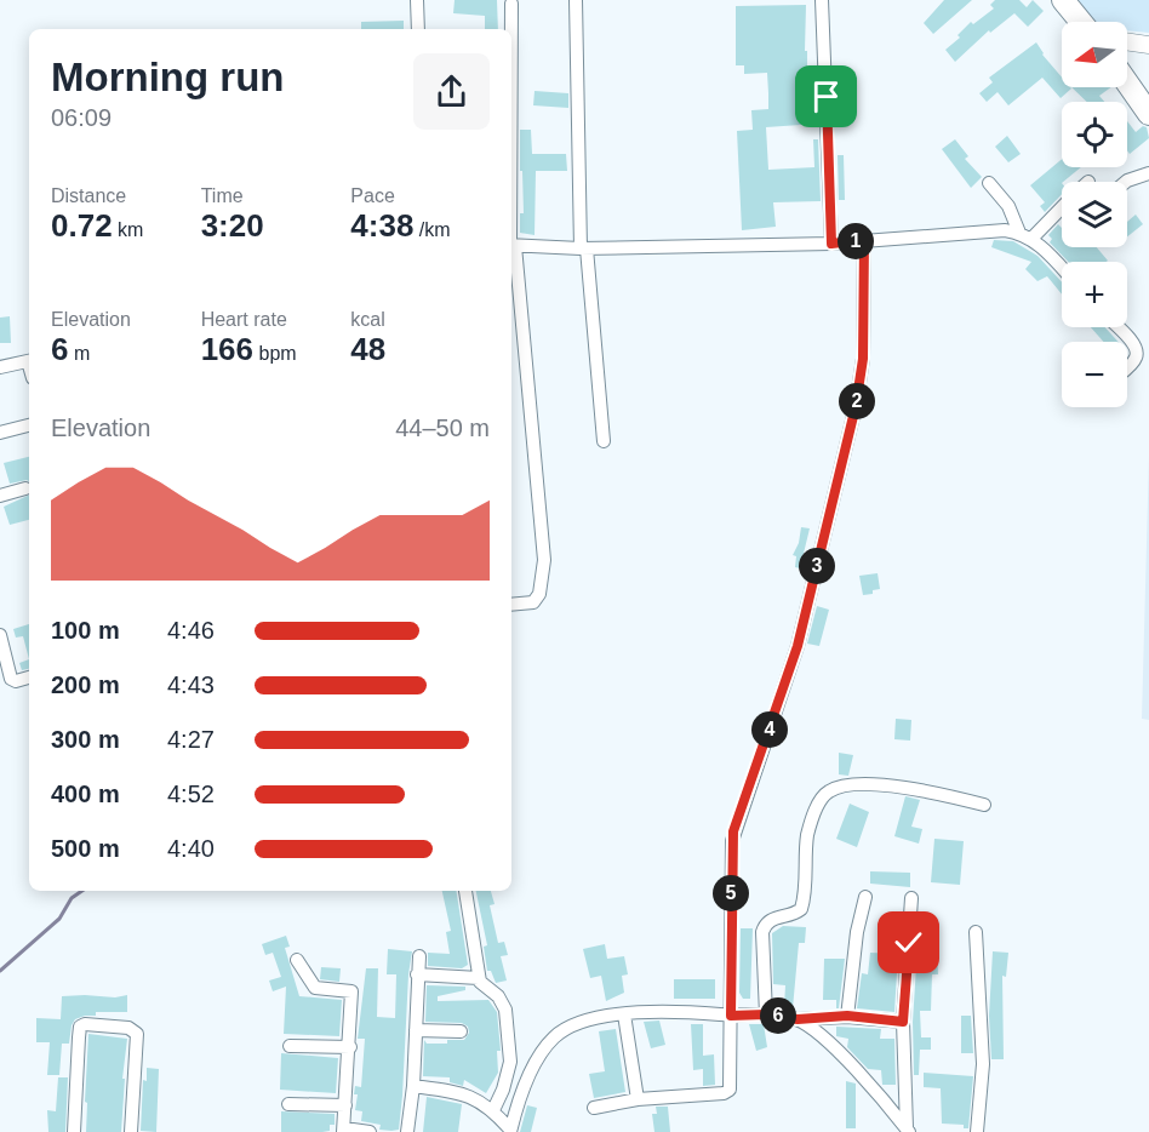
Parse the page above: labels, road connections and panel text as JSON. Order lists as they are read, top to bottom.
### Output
{
  "north": "left",
  "page": {
    "map_buttons": ["+", "−"],
    "heading": ["Morning run", "06:09"],
    "stats": [
      ["Distance", "0.72 km"],
      ["Time", "3:20"],
      ["Pace", "4:38 /km"],
      ["Elevation", "6 m"],
      ["Heart rate", "166 bpm"],
      ["kcal", "48"]
    ],
    "pins": [
      "1",
      "2",
      "3",
      "4",
      "5",
      "6"
    ],
    "chart": ["Elevation", "44–50 m"],
    "list": [
      {
        "name": "100 m",
        "note": "4:46"
      },
      {
        "name": "200 m",
        "note": "4:43"
      },
      {
        "name": "300 m",
        "note": "4:27"
      },
      {
        "name": "400 m",
        "note": "4:52"
      },
      {
        "name": "500 m",
        "note": "4:40"
      }
    ]
  }
}
